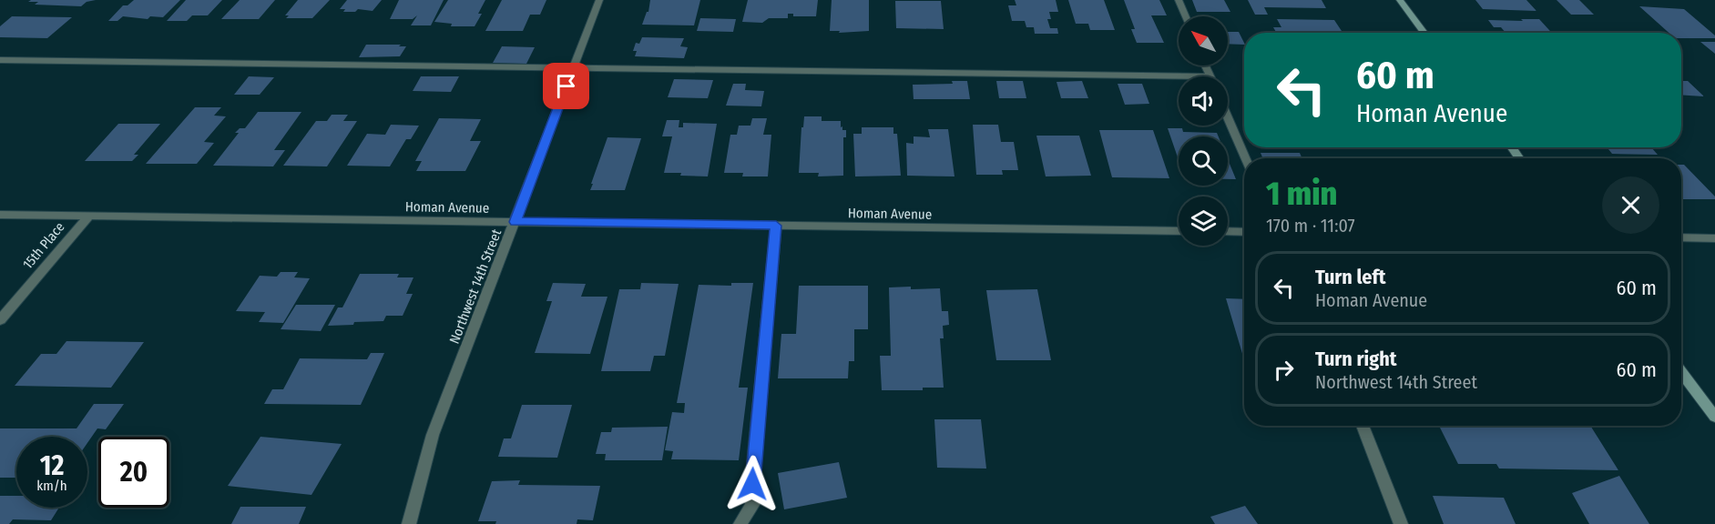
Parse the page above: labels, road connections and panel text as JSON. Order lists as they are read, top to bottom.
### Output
{
  "streets": {
    "street": ["Homan Avenue", "15th Place", "Northwest 14th Street"]
  },
  "crossings": [
    ["Homan Avenue", "15th Place"],
    ["Homan Avenue", "Northwest 14th Street"]
  ],
  "north": "top left",
  "page": {
    "turn": ["60 m", "Homan Avenue"],
    "heading": ["1 min", "170 m · 11:07"],
    "list": [
      {
        "name": "Turn left",
        "note": "Homan Avenue",
        "value": "60 m"
      },
      {
        "name": "Turn right",
        "note": "Northwest 14th Street",
        "value": "60 m"
      }
    ],
    "speed": "12 km/h",
    "limit": "20"
  }
}
